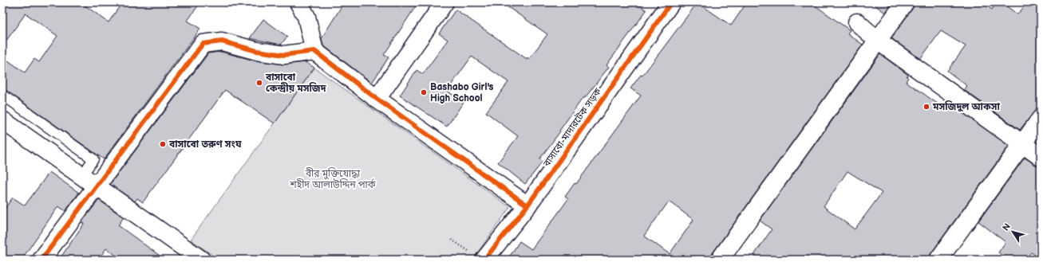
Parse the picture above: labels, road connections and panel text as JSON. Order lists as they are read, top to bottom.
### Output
{
  "streets": {
    "street": ["বাসাবো-মাদারটেক সড়ক"]
  },
  "parks": ["বীর মুক্তিযোদ্ধা শহীদ আলাউদ্দিন পার্ক"],
  "places": [
    "বাসাবো কেন্দ্রীয় মসজিদ",
    "Bashabo Girl's High School",
    "মসজিদুল আকসা",
    "বাসাবো তরুণ সংঘ"
  ],
  "north": "top left"
}
